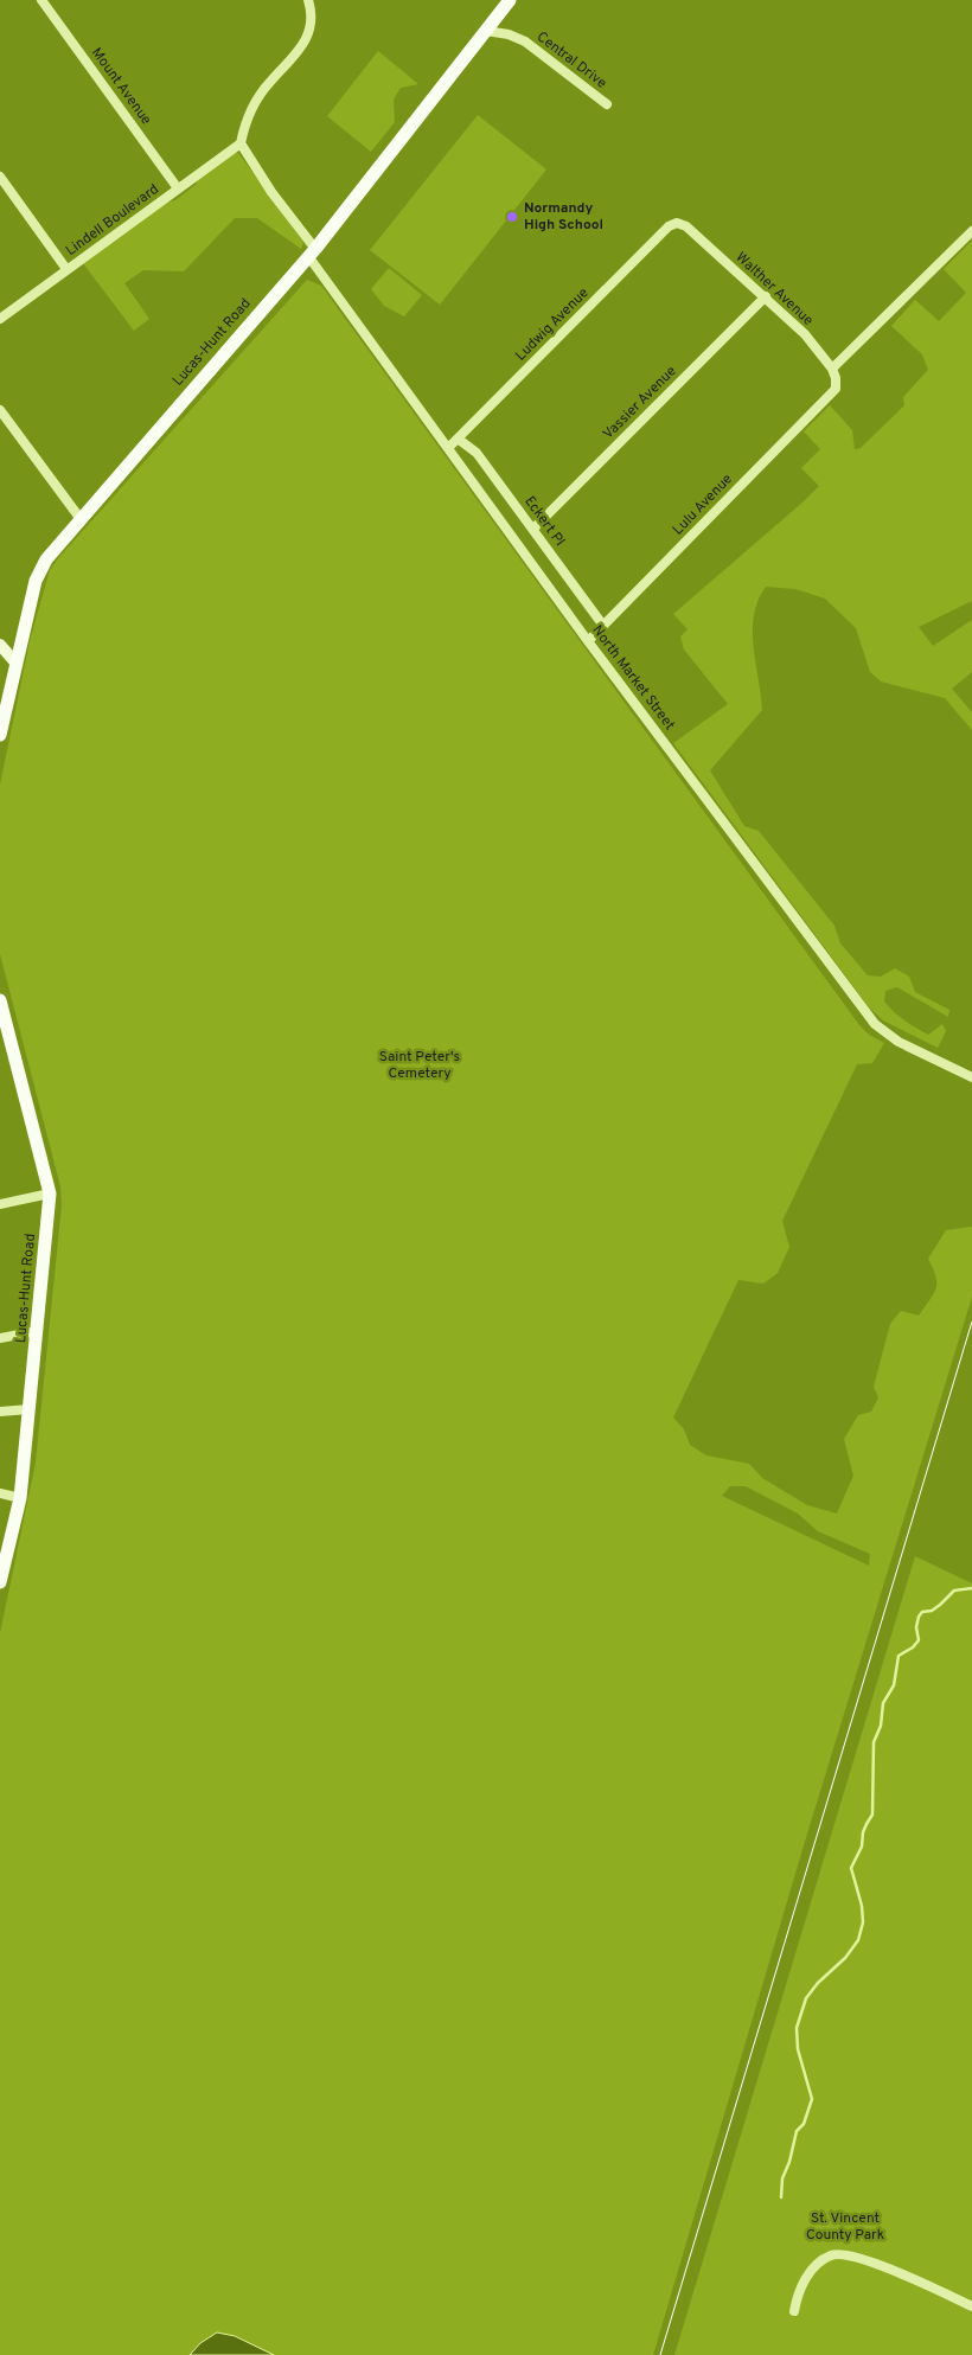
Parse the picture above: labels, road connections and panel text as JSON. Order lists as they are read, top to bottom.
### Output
{
  "streets": {
    "main road": ["Lucas-Hunt Road"],
    "street": [
      "Central Drive",
      "Mount Avenue",
      "Lindell Boulevard",
      "Walther Avenue",
      "Ludwig Avenue",
      "Vassier Avenue",
      "Lulu Avenue",
      "Eckert Pl",
      "North Market Street"
    ]
  },
  "crossings": [
    ["Central Drive", "Lucas-Hunt Road"],
    ["Mount Avenue", "Lindell Boulevard"],
    ["Lindell Boulevard", "North Market Street"],
    ["Walther Avenue", "Ludwig Avenue"],
    ["Walther Avenue", "Vassier Avenue"],
    ["Walther Avenue", "Lulu Avenue"],
    ["Ludwig Avenue", "Eckert Pl"],
    ["Ludwig Avenue", "North Market Street"],
    ["Lucas-Hunt Road", "North Market Street"],
    ["Vassier Avenue", "Eckert Pl"],
    ["Lulu Avenue", "Eckert Pl"],
    ["Lulu Avenue", "North Market Street"]
  ],
  "parks": ["Saint Peter's Cemetery", "St. Vincent County Park"],
  "places": ["Normandy High School"]
}
